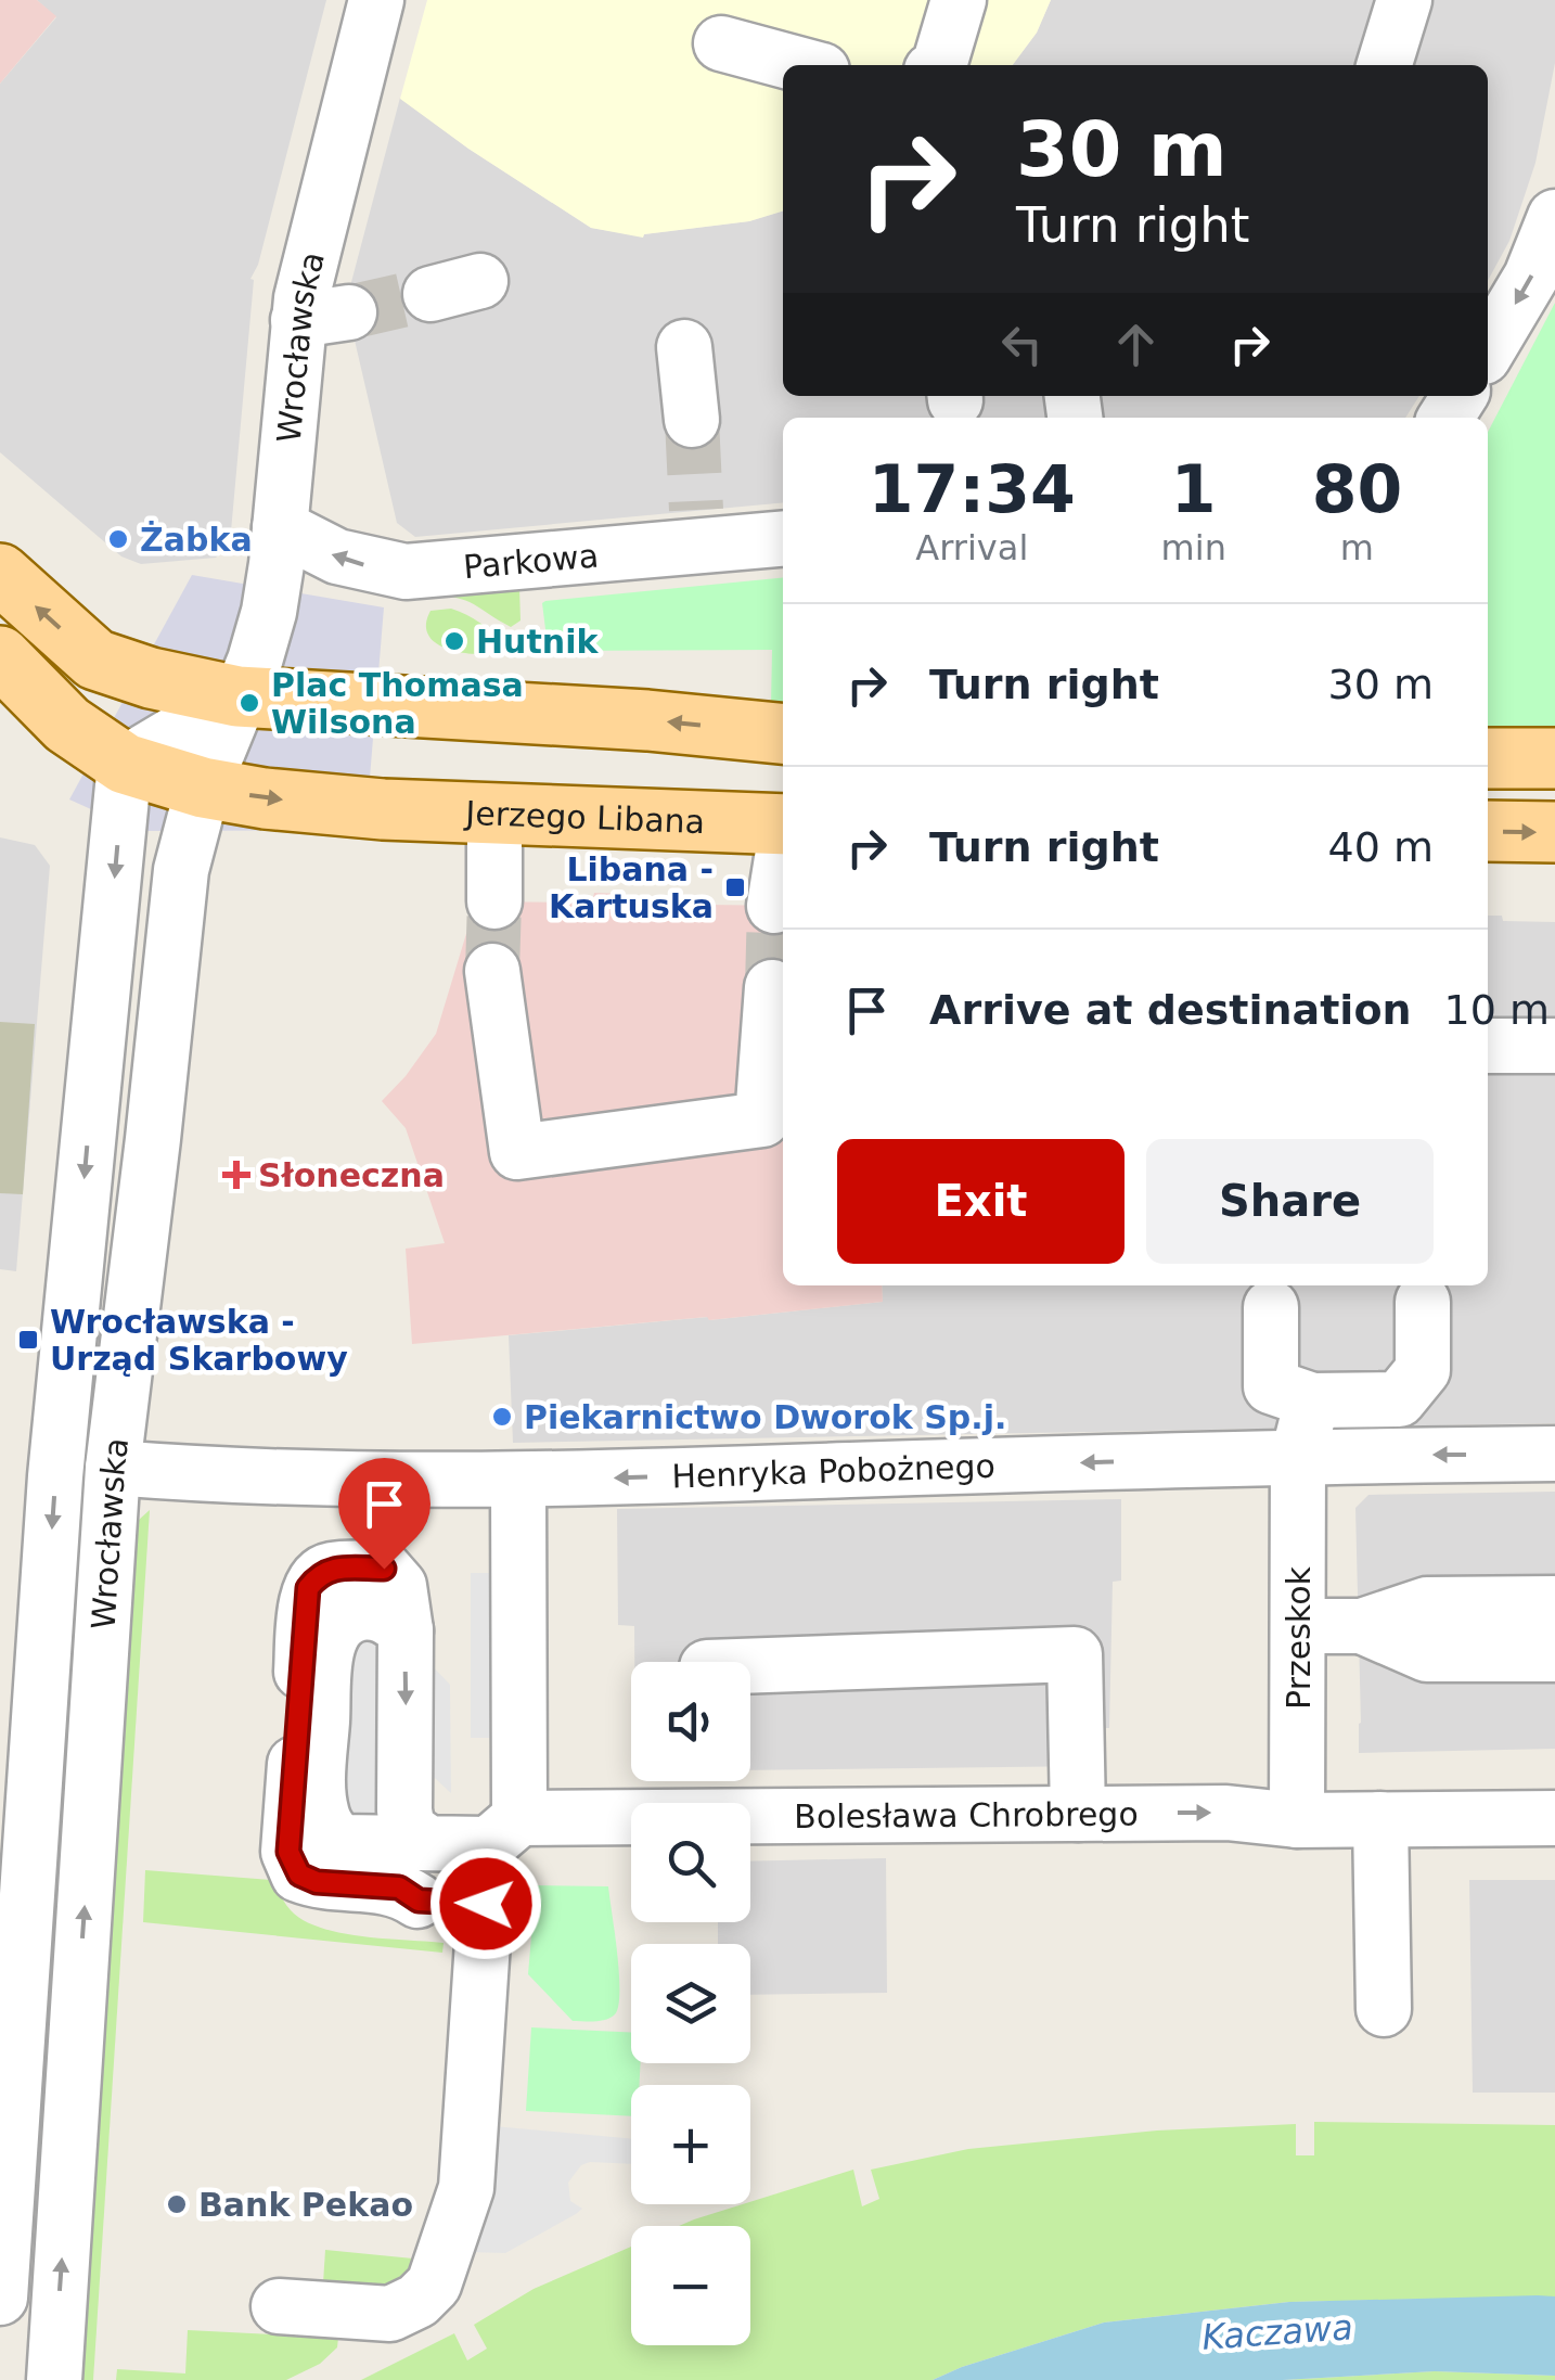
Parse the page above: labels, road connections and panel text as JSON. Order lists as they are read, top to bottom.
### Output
{
  "streets": {
    "main road": ["Jerzego Libana"],
    "street": [
      "Wrocławska",
      "Parkowa",
      "Henryka Pobożnego",
      "Przeskok",
      "Bolesława Chrobrego"
    ]
  },
  "crossings": [
    ["Wrocławska", "Parkowa"],
    ["Wrocławska", "Jerzego Libana"],
    ["Wrocławska", "Henryka Pobożnego"],
    ["Henryka Pobożnego", "Przeskok"],
    ["Przeskok", "Bolesława Chrobrego"]
  ],
  "one_way": ["Parkowa"],
  "water": ["Kaczawa"],
  "places": {
    "other": [
      "Żabka",
      "Hutnik",
      "Plac Thomasa Wilsona",
      "Piekarnictwo Dworok Sp.j.",
      "Bank Pekao"
    ],
    "transit": ["Libana - Kartuska", "Wrocławska - Urząd Skarbowy"],
    "health": ["Słoneczna"]
  },
  "page": {
    "turn": ["30 m", "Turn right"],
    "eta": [
      "17:34",
      "Arrival",
      "1",
      "min",
      "80",
      "m"
    ],
    "list": [
      {
        "name": "Turn right",
        "value": "30 m"
      },
      {
        "name": "Turn right",
        "value": "40 m"
      },
      {
        "name": "Arrive at destination",
        "value": "10 m"
      }
    ],
    "buttons": ["Exit", "Share"],
    "map_buttons": ["+", "−"]
  }
}
